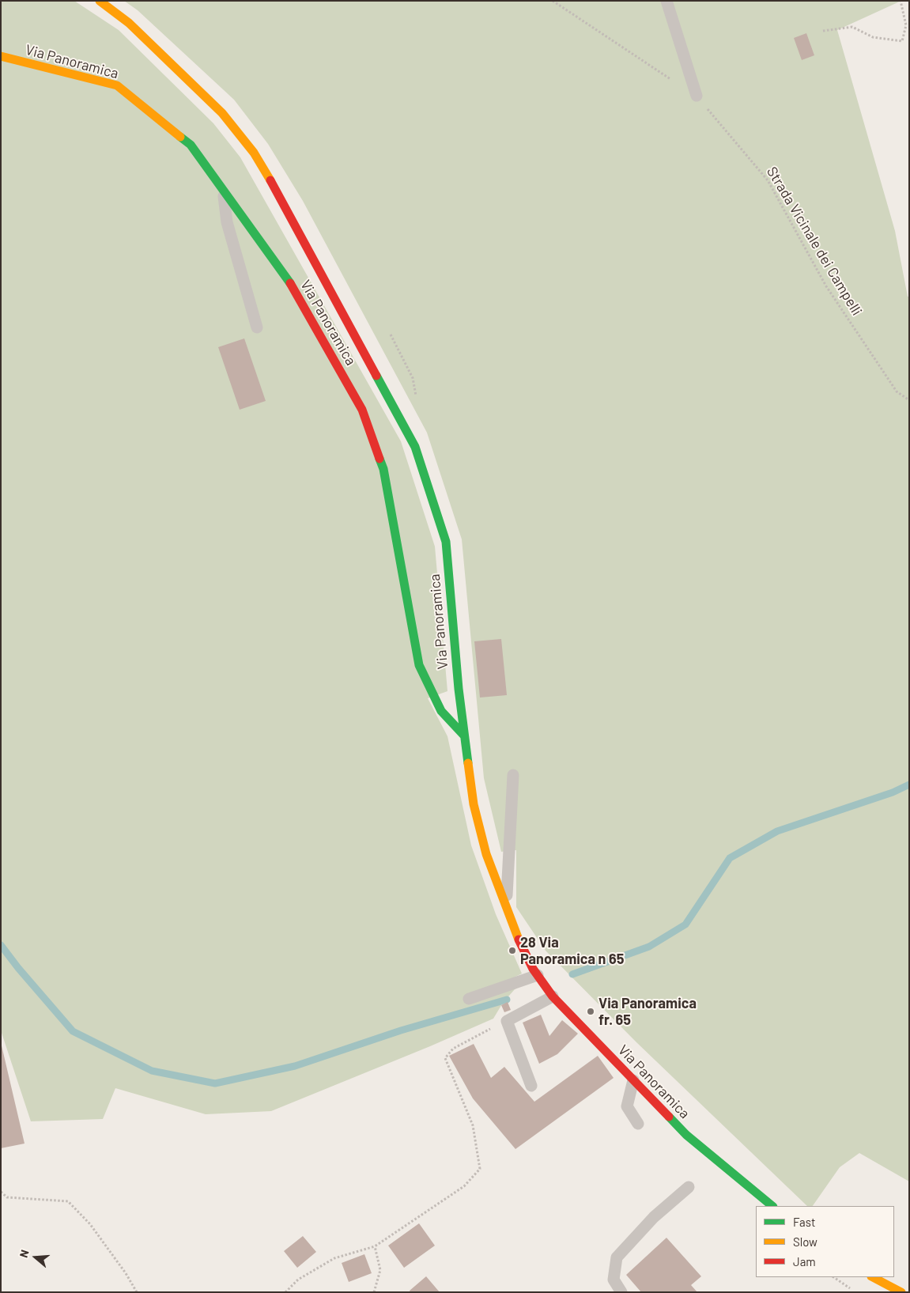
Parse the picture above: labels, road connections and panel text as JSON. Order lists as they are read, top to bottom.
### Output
{
  "streets": {
    "street": ["Via Panoramica"],
    "path": ["Strada Vicinale dei Campelli"]
  },
  "places": ["28 Via Panoramica n 65", "Via Panoramica fr. 65"],
  "legend": ["Fast", "Slow", "Jam"],
  "north": "left"
}
